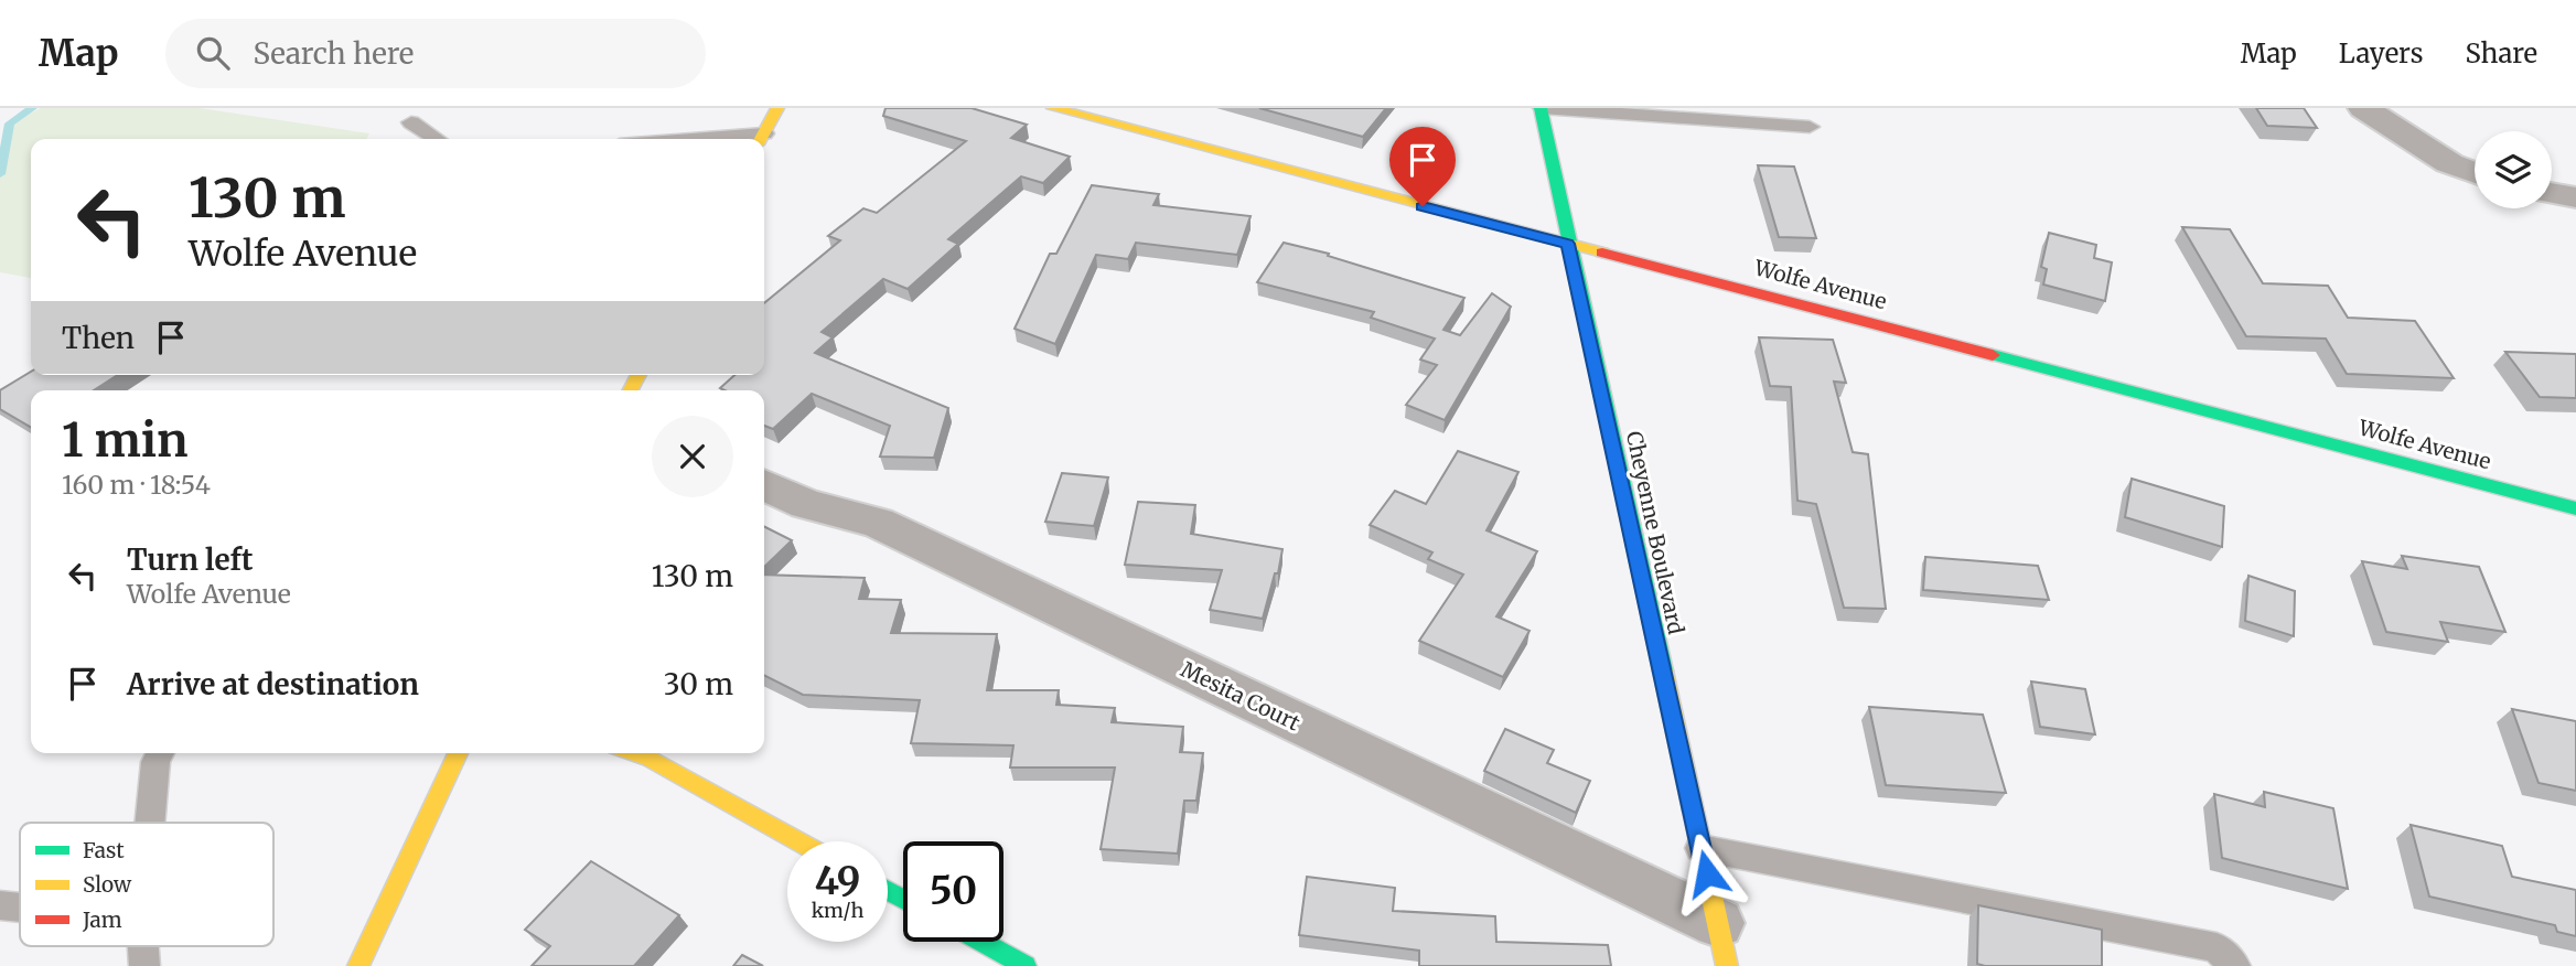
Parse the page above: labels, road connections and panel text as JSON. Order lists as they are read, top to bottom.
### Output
{
  "streets": {
    "main road": ["Wolfe Avenue", "Cheyenne Boulevard"],
    "street": ["Mesita Court"]
  },
  "crossings": [
    ["Wolfe Avenue", "Cheyenne Boulevard"],
    ["Cheyenne Boulevard", "Mesita Court"]
  ],
  "legend": ["Fast", "Slow", "Jam"],
  "page": {
    "header": "Map",
    "search": "Search here",
    "nav": ["Map", "Layers", "Share"],
    "turn": ["130 m", "Wolfe Avenue"],
    "then": "Then",
    "heading": ["1 min", "160 m · 18:54"],
    "list": [
      {
        "name": "Turn left",
        "note": "Wolfe Avenue",
        "value": "130 m"
      },
      {
        "name": "Arrive at destination",
        "value": "30 m"
      }
    ],
    "speed": "49 km/h",
    "limit": "50"
  }
}
